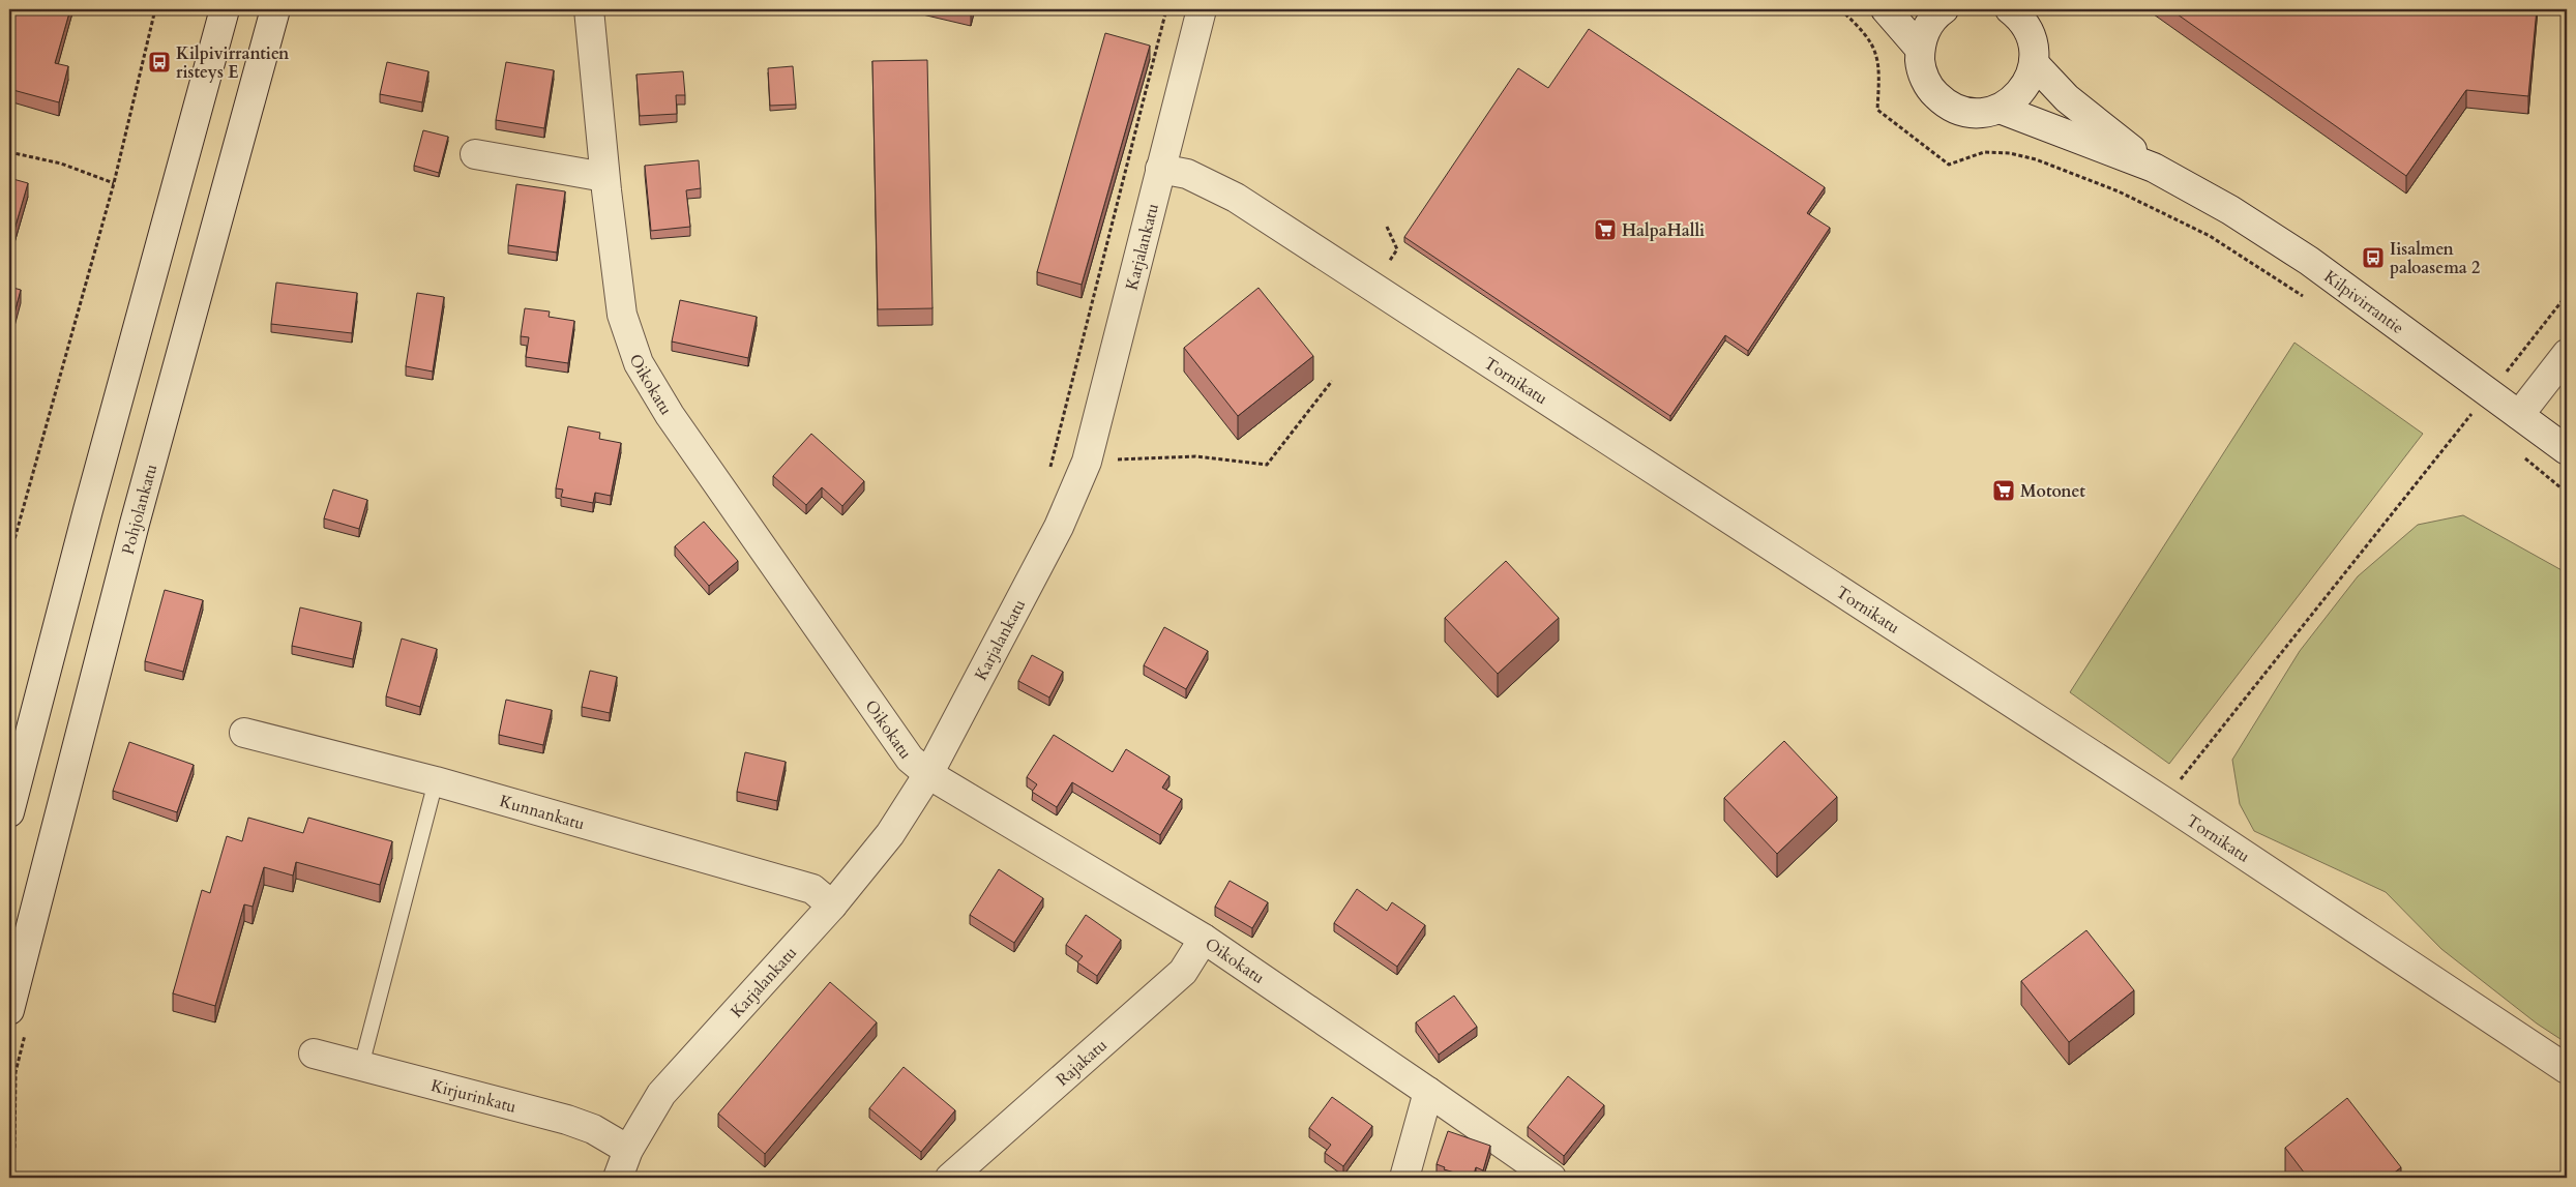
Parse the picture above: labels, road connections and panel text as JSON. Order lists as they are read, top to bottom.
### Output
{
  "streets": {
    "street": [
      "Karjalankatu",
      "Kilpivirrantie",
      "Tornikatu",
      "Oikokatu",
      "Pohjolankatu",
      "Kunnankatu",
      "Rajakatu",
      "Kirjurinkatu"
    ]
  },
  "crossings": [
    ["Karjalankatu", "Tornikatu"],
    ["Karjalankatu", "Oikokatu"],
    ["Karjalankatu", "Kunnankatu"],
    ["Karjalankatu", "Kirjurinkatu"],
    ["Oikokatu", "Rajakatu"]
  ],
  "places": {
    "bus stop": ["Kilpivirrantien risteys E", "Iisalmen paloasema 2"],
    "supermarket": ["HalpaHalli", "Motonet"]
  }
}
